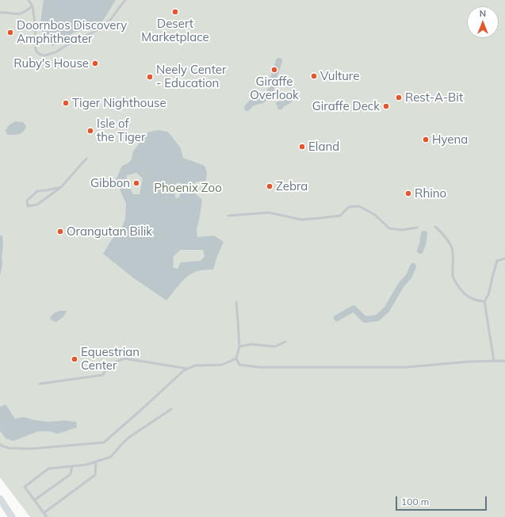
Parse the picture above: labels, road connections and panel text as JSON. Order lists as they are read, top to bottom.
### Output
{
  "parks": ["Phoenix Zoo"],
  "places": [
    "Desert Marketplace",
    "Doornbos Discovery Amphitheater",
    "Ruby's House",
    "Giraffe Overlook",
    "Vulture",
    "Neely Center - Education",
    "Rest-A-Bit",
    "Tiger Nighthouse",
    "Giraffe Deck",
    "Isle of the Tiger",
    "Hyena",
    "Eland",
    "Gibbon",
    "Zebra",
    "Rhino",
    "Orangutan Bilik",
    "Equestrian Center"
  ],
  "scale_bar": "100 m",
  "north": "top"
}
